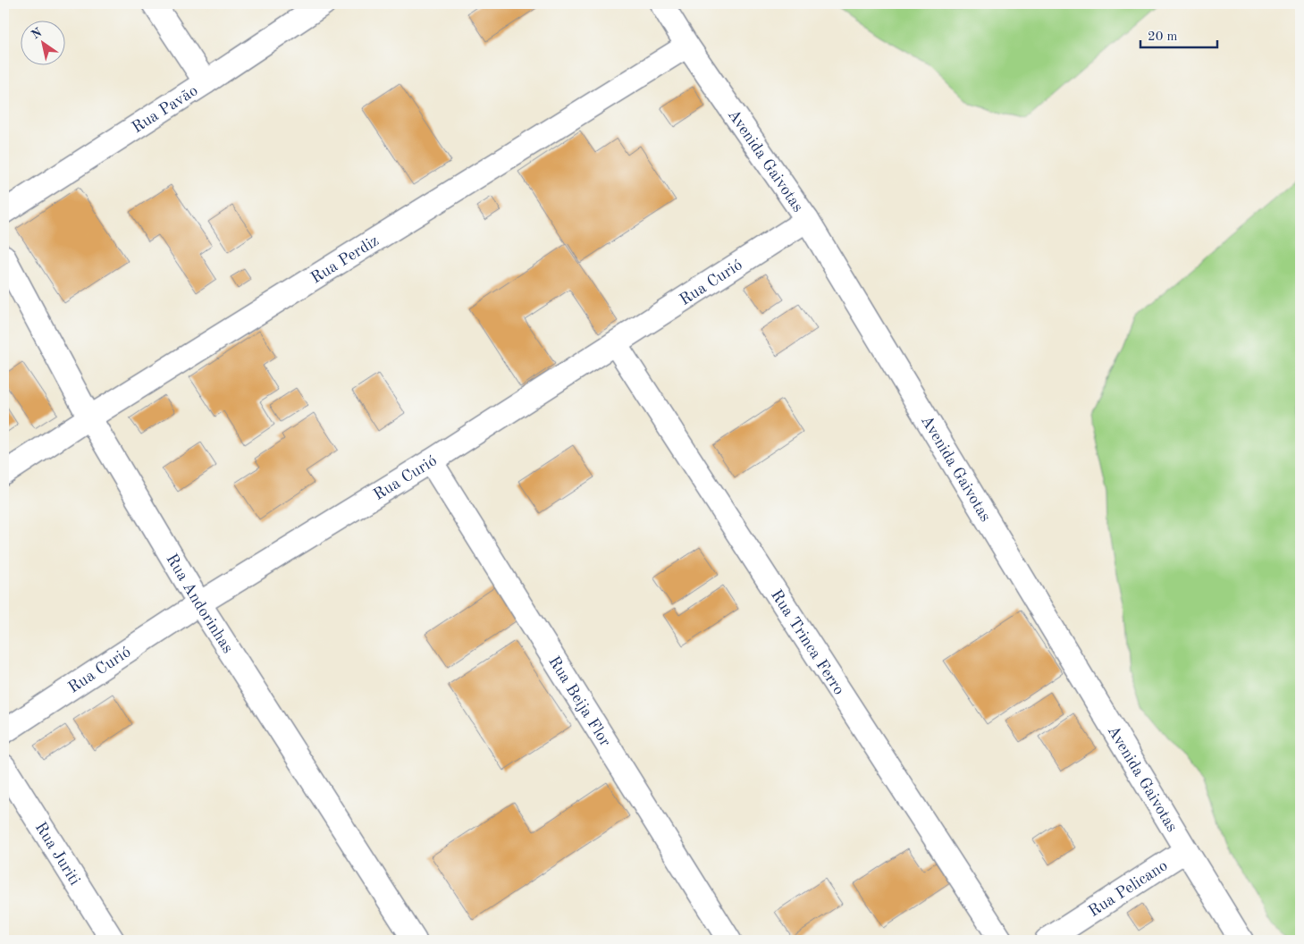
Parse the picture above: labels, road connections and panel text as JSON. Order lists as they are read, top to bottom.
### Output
{
  "streets": {
    "street": [
      "Rua Pavão",
      "Avenida Gaivotas",
      "Rua Perdiz",
      "Rua Curió",
      "Rua Andorinhas",
      "Rua Trinca Ferro",
      "Rua Beija Flor",
      "Rua Juriti",
      "Rua Pelicano"
    ]
  },
  "crossings": [
    ["Avenida Gaivotas", "Rua Perdiz"],
    ["Avenida Gaivotas", "Rua Curió"],
    ["Avenida Gaivotas", "Rua Pelicano"],
    ["Rua Perdiz", "Rua Andorinhas"],
    ["Rua Curió", "Rua Andorinhas"],
    ["Rua Curió", "Rua Trinca Ferro"],
    ["Rua Curió", "Rua Beija Flor"]
  ],
  "scale_bar": "20 m",
  "north": "top left"
}
